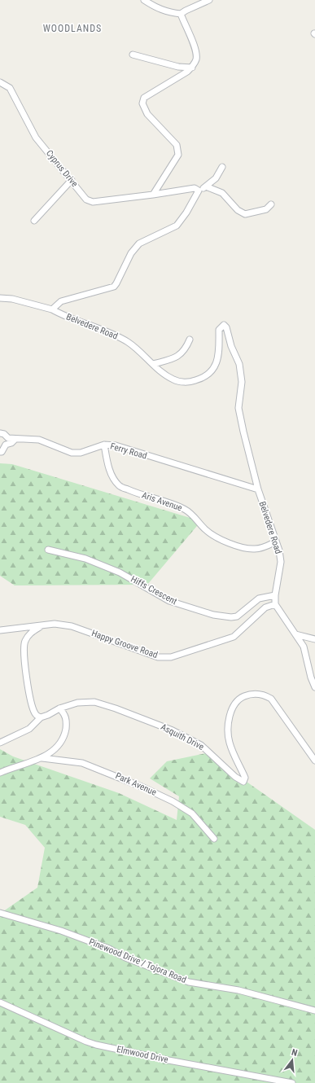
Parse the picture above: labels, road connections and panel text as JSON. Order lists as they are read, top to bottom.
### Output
{
  "streets": {
    "street": [
      "Cyprus Drive",
      "Belvedere Road",
      "Ferry Road",
      "Aris Avenue",
      "Hiffs Crescent",
      "Happy Groove Road",
      "Asquith Drive",
      "Park Avenue",
      "Pinewood Drive / Tojora Road",
      "Elmwood Drive"
    ]
  },
  "crossings": [
    ["Belvedere Road", "Ferry Road"],
    ["Belvedere Road", "Aris Avenue"],
    ["Belvedere Road", "Hiffs Crescent"],
    ["Belvedere Road", "Happy Groove Road"],
    ["Ferry Road", "Aris Avenue"]
  ],
  "districts": ["WOODLANDS"],
  "north": "top"
}
